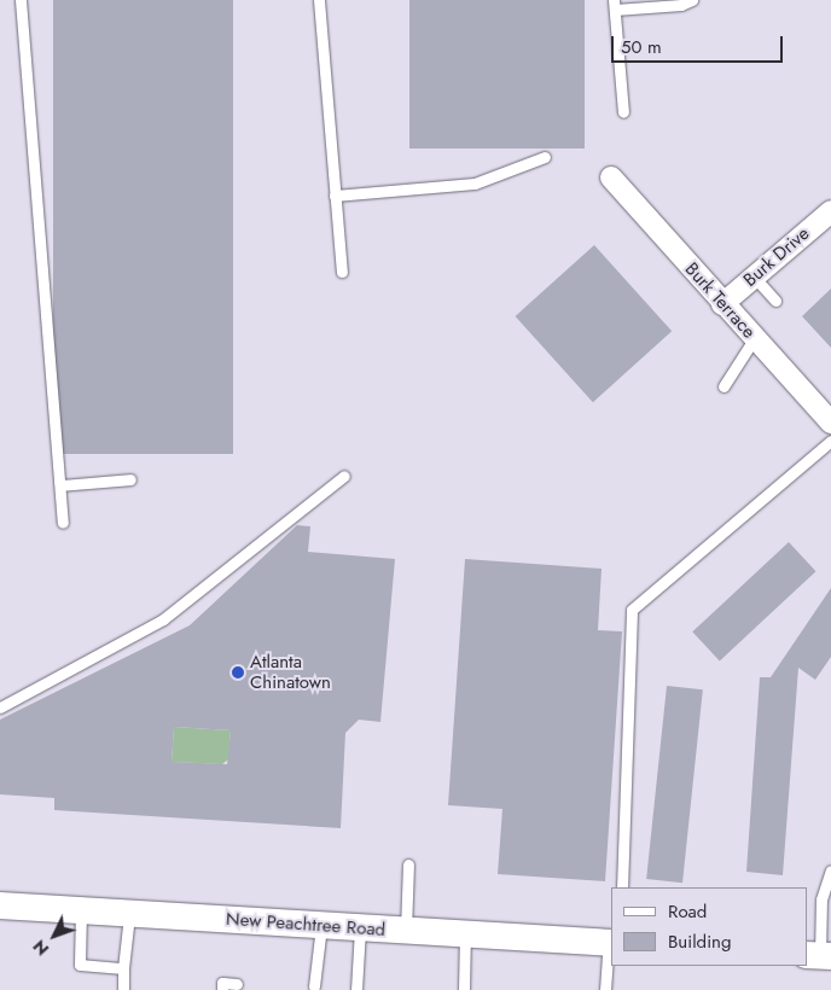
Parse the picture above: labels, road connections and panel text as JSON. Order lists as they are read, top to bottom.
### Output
{
  "streets": {
    "street": ["Burk Drive", "Burk Terrace", "New Peachtree Road"]
  },
  "crossings": [
    ["Burk Drive", "Burk Terrace"]
  ],
  "places": ["Atlanta Chinatown"],
  "legend": ["Road", "Building"],
  "scale_bar": "50 m",
  "north": "bottom left"
}
